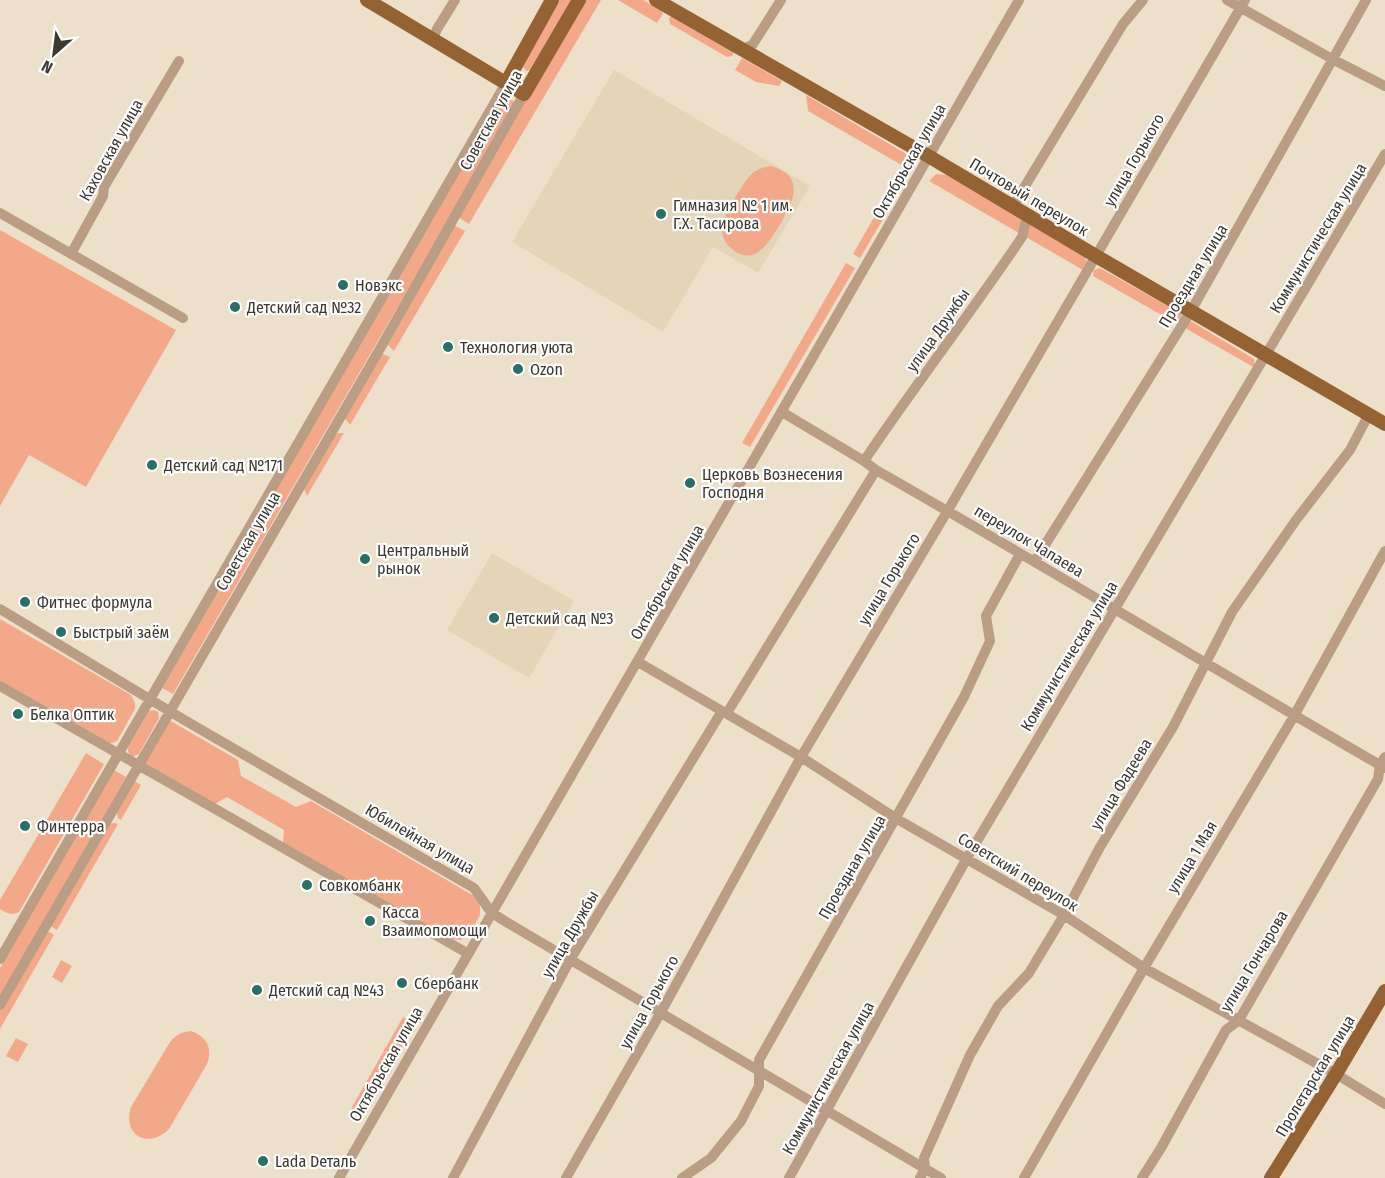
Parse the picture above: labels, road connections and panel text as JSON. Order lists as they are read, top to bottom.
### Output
{
  "streets": {
    "main road": ["Советская улица", "Почтовый переулок", "Пролетарская улица"],
    "street": [
      "Каховская улица",
      "улица Горького",
      "Октябрьская улица",
      "Коммунистическая улица",
      "Проездная улица",
      "улица Дружбы",
      "переулок Чапаева",
      "улица Фадеева",
      "Юбилейная улица",
      "улица 1 Мая",
      "Советский переулок",
      "улица Гончарова"
    ]
  },
  "crossings": [
    ["Советская улица", "Юбилейная улица"],
    ["улица Горького", "Почтовый переулок"],
    ["улица Горького", "переулок Чапаева"],
    ["улица Горького", "Юбилейная улица"],
    ["улица Горького", "Советский переулок"],
    ["Октябрьская улица", "Почтовый переулок"],
    ["Октябрьская улица", "переулок Чапаева"],
    ["Октябрьская улица", "Юбилейная улица"],
    ["Октябрьская улица", "Советский переулок"],
    ["Почтовый переулок", "Коммунистическая улица"],
    ["Почтовый переулок", "Проездная улица"],
    ["Почтовый переулок", "улица Дружбы"],
    ["Почтовый переулок", "улица Фадеева"],
    ["Коммунистическая улица", "переулок Чапаева"],
    ["Коммунистическая улица", "Юбилейная улица"],
    ["Коммунистическая улица", "Советский переулок"],
    ["Проездная улица", "переулок Чапаева"],
    ["Проездная улица", "Юбилейная улица"],
    ["Проездная улица", "Советский переулок"],
    ["улица Дружбы", "переулок Чапаева"],
    ["улица Дружбы", "Юбилейная улица"],
    ["улица Дружбы", "Советский переулок"],
    ["переулок Чапаева", "улица Фадеева"],
    ["переулок Чапаева", "улица 1 Мая"],
    ["переулок Чапаева", "улица Гончарова"],
    ["улица Фадеева", "Юбилейная улица"],
    ["улица Фадеева", "Советский переулок"],
    ["улица 1 Мая", "Советский переулок"],
    ["Советский переулок", "улица Гончарова"],
    ["Советский переулок", "Пролетарская улица"]
  ],
  "places": [
    "Гимназия № 1 им. Г.Х. Тасирова",
    "Новэкс",
    "Детский сад №32",
    "Технология уюта",
    "Ozon",
    "Детский сад №171",
    "Церковь Вознесения Господня",
    "Центральный рынок",
    "Фитнес формула",
    "Детский сад №3",
    "Быстрый заём",
    "Белка Оптик",
    "Финтерра",
    "Совкомбанк",
    "Касса Взаимопомощи",
    "Сбербанк",
    "Детский сад №43",
    "Lada Dеталь"
  ],
  "north": "bottom left"
}
